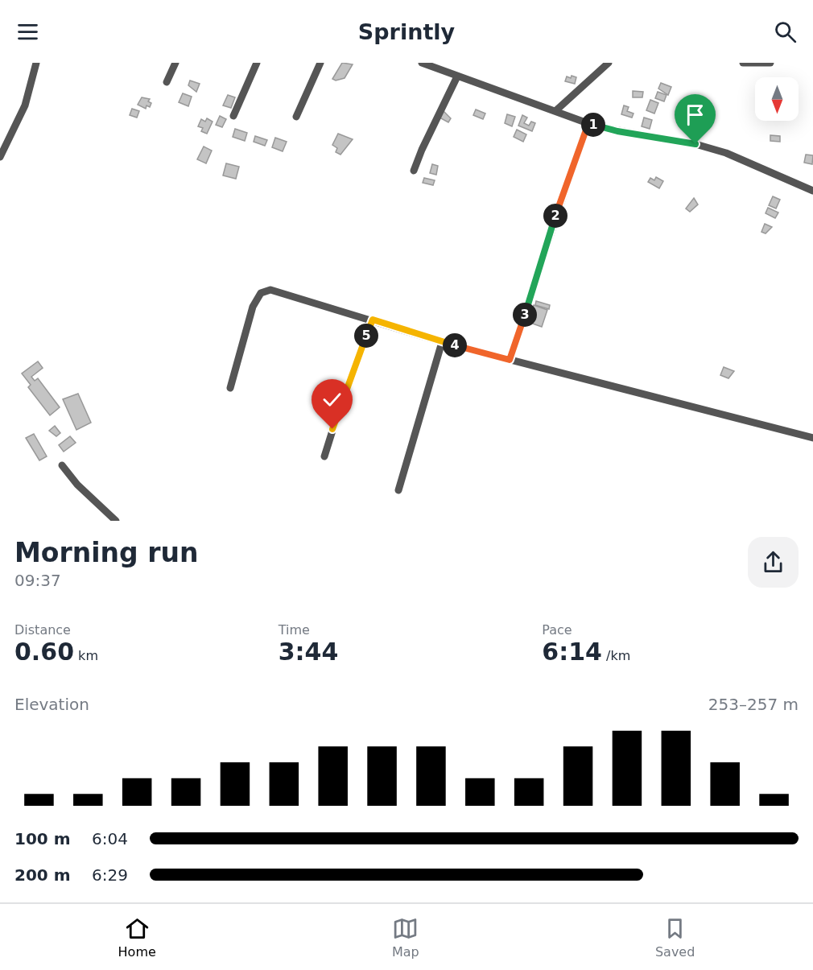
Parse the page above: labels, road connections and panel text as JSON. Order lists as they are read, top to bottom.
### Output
{
  "north": "bottom",
  "page": {
    "header": "Sprintly",
    "pins": [
      "1",
      "2",
      "3",
      "5",
      "4"
    ],
    "heading": ["Morning run", "09:37"],
    "stats": [
      ["Distance", "0.60 km"],
      ["Time", "3:44"],
      ["Pace", "6:14 /km"]
    ],
    "chart": ["Elevation", "253–257 m"],
    "list": [
      {
        "name": "100 m",
        "note": "6:04"
      },
      {
        "name": "200 m",
        "note": "6:29"
      }
    ],
    "tabs": ["Home", "Map", "Saved"]
  }
}
